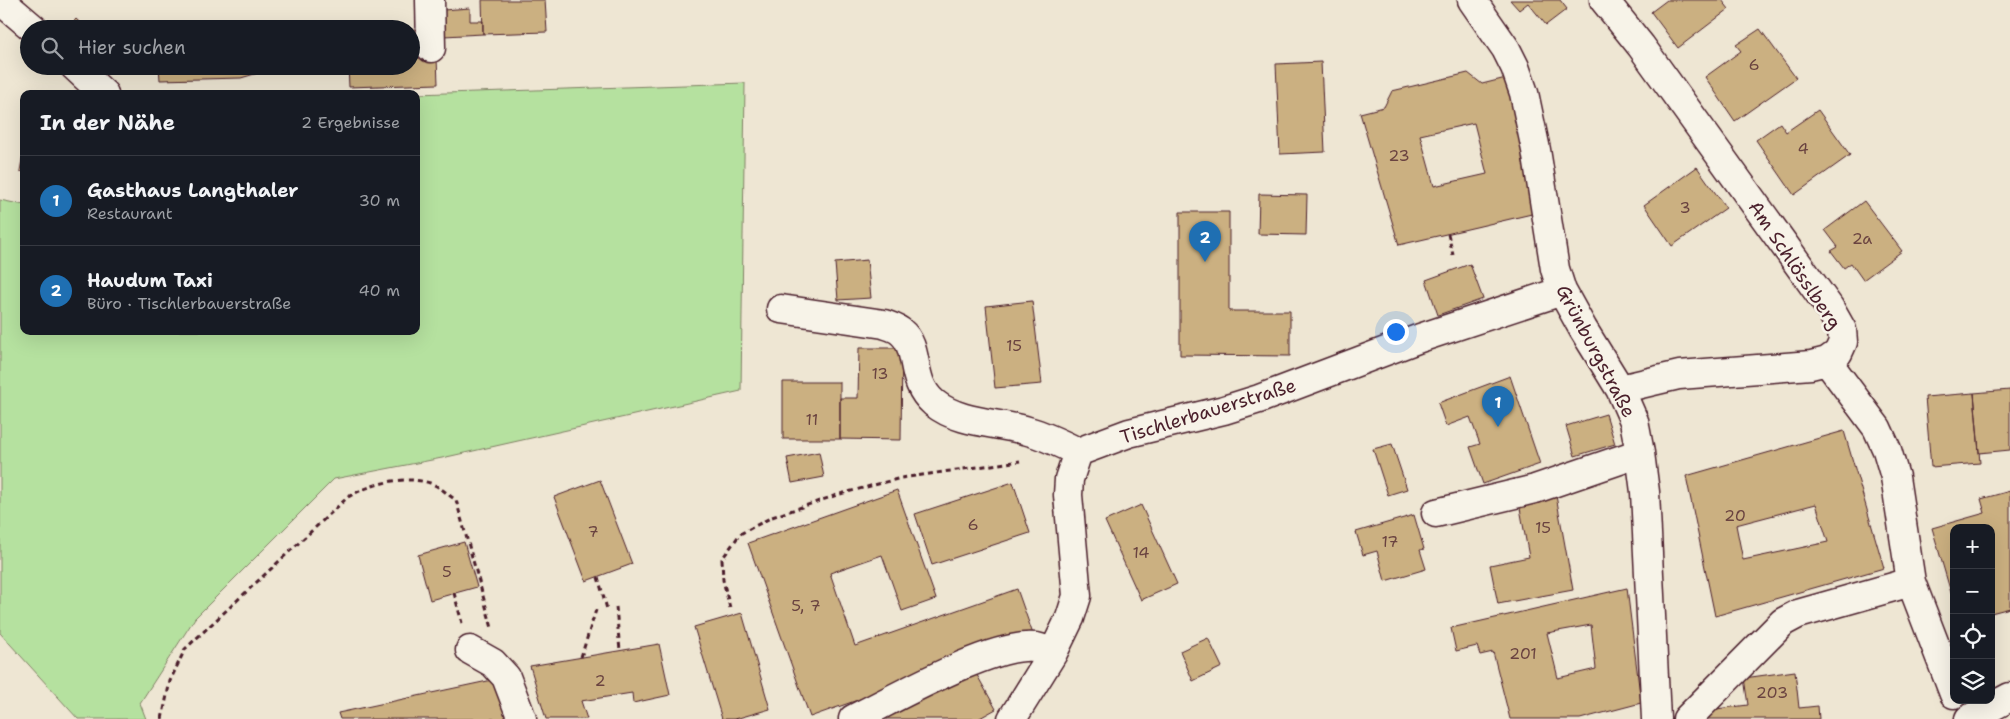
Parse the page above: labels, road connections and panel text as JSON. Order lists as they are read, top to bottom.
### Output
{
  "streets": {
    "street": ["Am Schlösslberg", "Grünburgstraße", "Tischlerbauerstraße"]
  },
  "crossings": [
    ["Am Schlösslberg", "Grünburgstraße"],
    ["Grünburgstraße", "Tischlerbauerstraße"]
  ],
  "house_numbers": [
    "6",
    "4",
    "23",
    "3",
    "2a",
    "15",
    "13",
    "11",
    "20",
    "6",
    "15",
    "7",
    "17",
    "14",
    "5",
    "5, 7",
    "201",
    "2",
    "203"
  ],
  "page": {
    "search": "Hier suchen",
    "heading": ["In der Nähe", "2 Ergebnisse"],
    "list": [
      {
        "mark": "1",
        "name": "Gasthaus Langthaler",
        "note": "Restaurant",
        "value": "30 m"
      },
      {
        "mark": "2",
        "name": "Haudum Taxi",
        "note": "Büro · Tischlerbauerstraße",
        "value": "40 m"
      }
    ],
    "pins": ["2", "1"],
    "map_buttons": ["+", "−"]
  }
}
